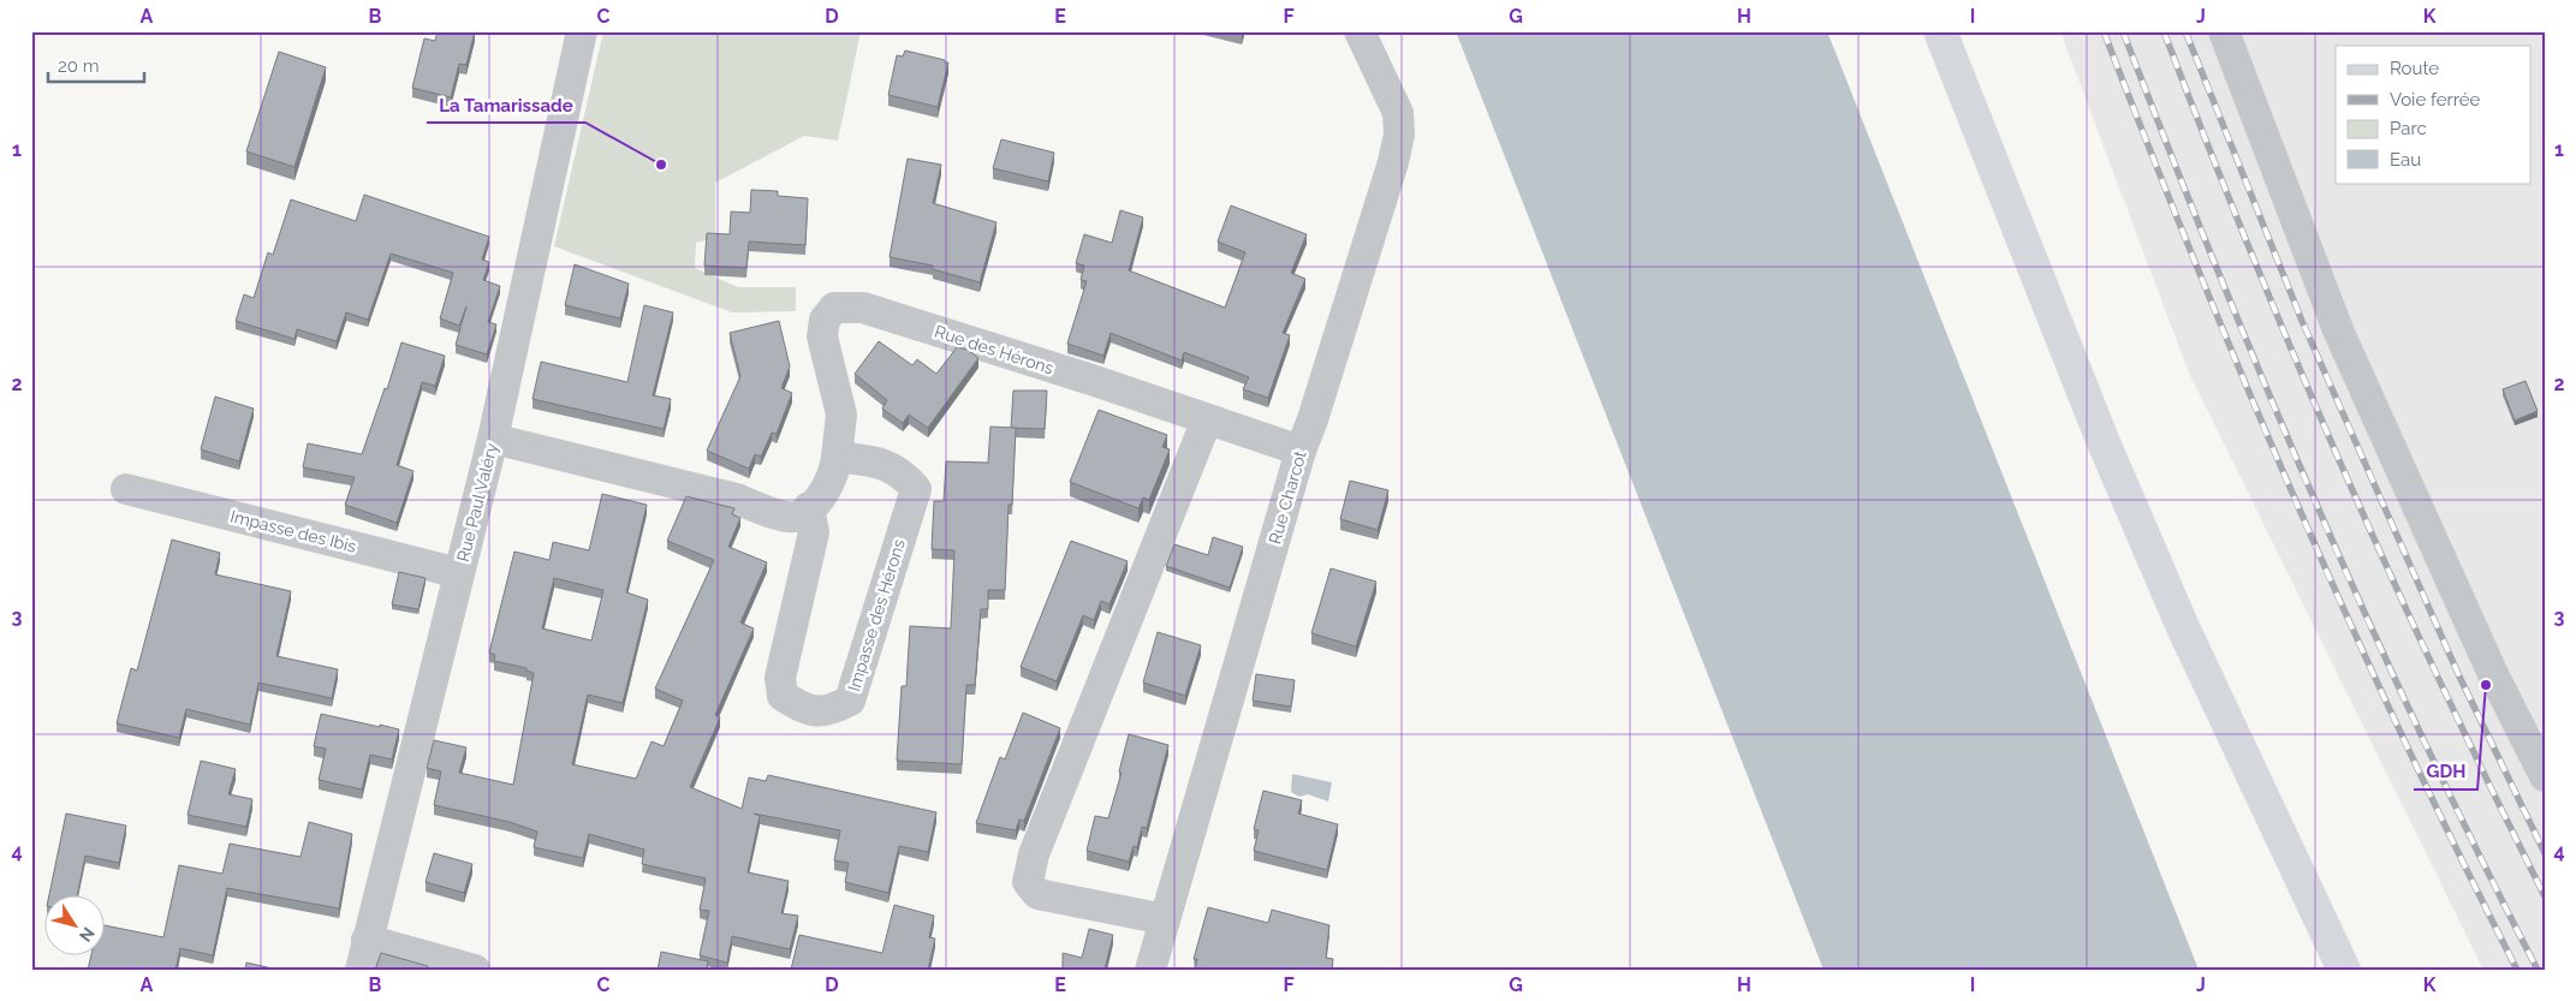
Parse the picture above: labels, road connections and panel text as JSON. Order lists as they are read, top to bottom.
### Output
{
  "streets": {
    "street": [
      "Rue des Hérons",
      "Rue Charcot",
      "Rue Paul Valéry",
      "Impasse des Ibis",
      "Impasse des Hérons"
    ]
  },
  "crossings": [
    ["Rue des Hérons", "Rue Charcot"],
    ["Rue des Hérons", "Impasse des Hérons"],
    ["Rue Paul Valéry", "Impasse des Ibis"]
  ],
  "places": ["La Tamarissade", "GDH"],
  "legend": [
    "Route",
    "Voie ferrée",
    "Parc",
    "Eau"
  ],
  "scale_bar": "20 m",
  "north": "bottom right",
  "grid": {
    "columns": [
      "A",
      "B",
      "C",
      "D",
      "E",
      "F",
      "G",
      "H",
      "I",
      "J",
      "K"
    ],
    "rows": [
      "1",
      "2",
      "3",
      "4"
    ]
  }
}
